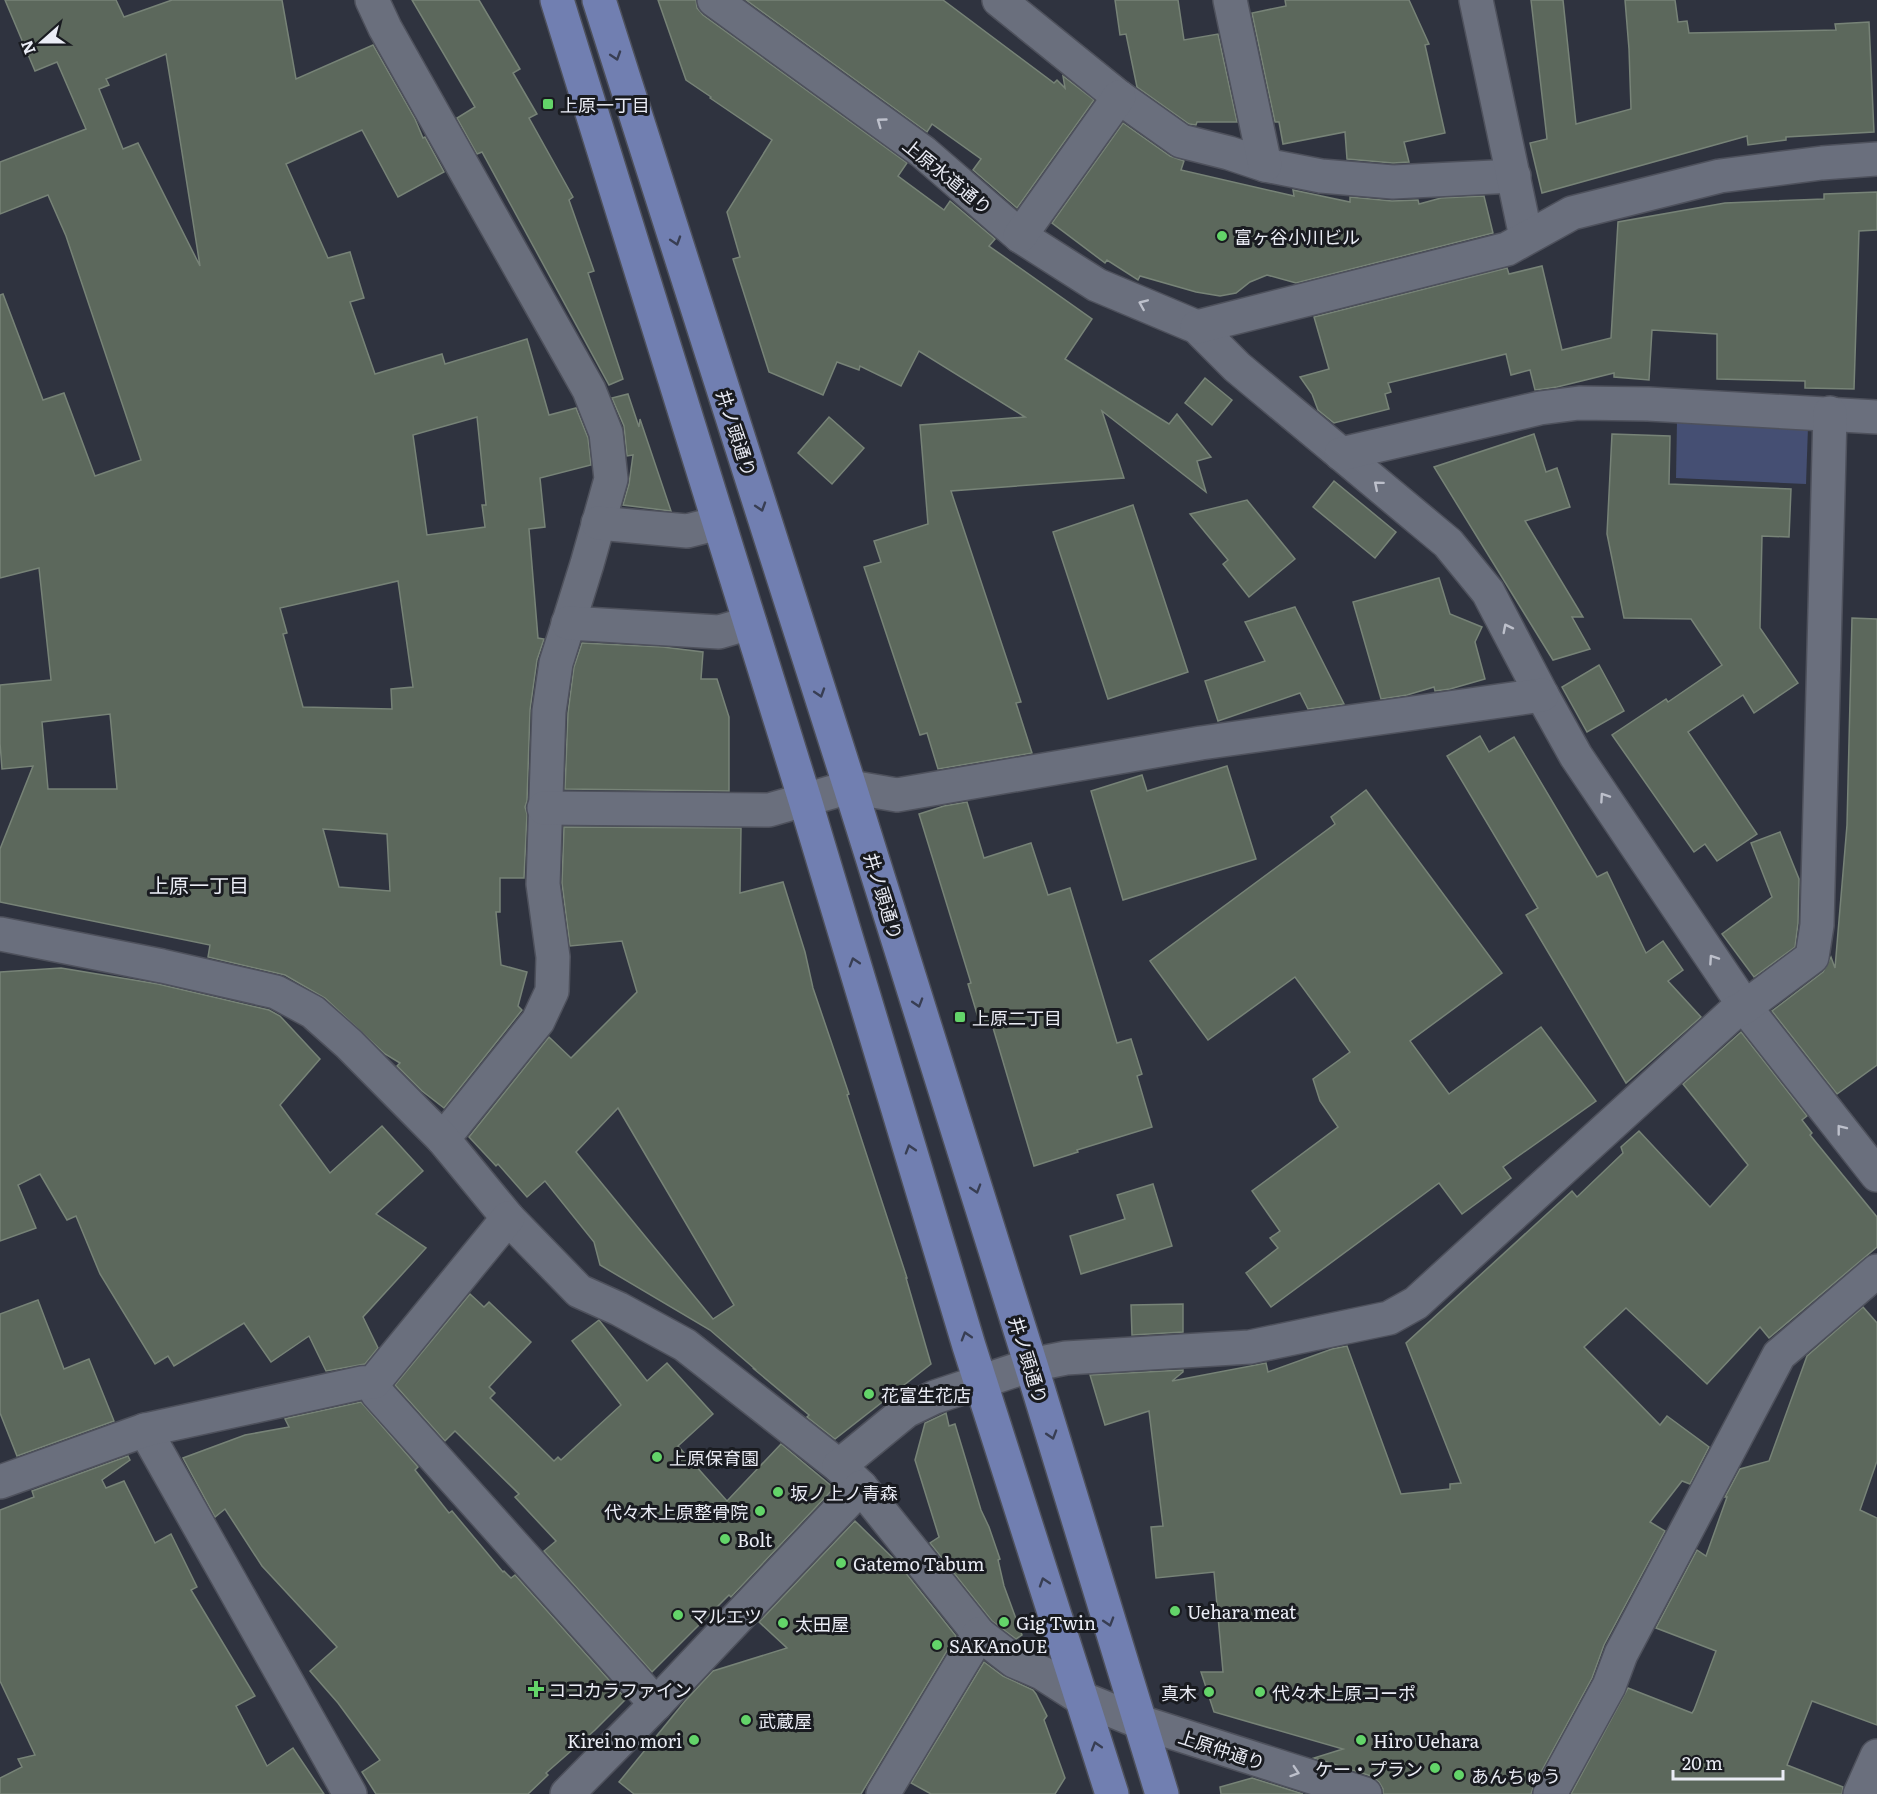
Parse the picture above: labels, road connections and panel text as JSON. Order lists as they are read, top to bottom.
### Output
{
  "streets": {
    "main road": ["井ノ頭通り"],
    "street": ["上原水道通り", "上原仲通り"]
  },
  "crossings": [
    ["井ノ頭通り", "上原仲通り"]
  ],
  "districts": ["上原一丁目"],
  "places": {
    "transit": ["上原一丁目", "上原二丁目"],
    "other": [
      "富ヶ谷小川ビル",
      "花富生花店",
      "上原保育園",
      "坂ノ上ノ青森",
      "代々木上原整骨院",
      "Bolt",
      "Gatemo Tabum",
      "Uehara meat",
      "マルエツ",
      "Gig Twin",
      "太田屋",
      "SAKAnoUE",
      "真木",
      "代々木上原コーポ",
      "武蔵屋",
      "Kirei no mori",
      "Hiro Uehara",
      "ケー・プラン",
      "あんちゅう"
    ],
    "health": ["ココカラファイン"]
  },
  "scale_bar": "20 m",
  "north": "left"
}
